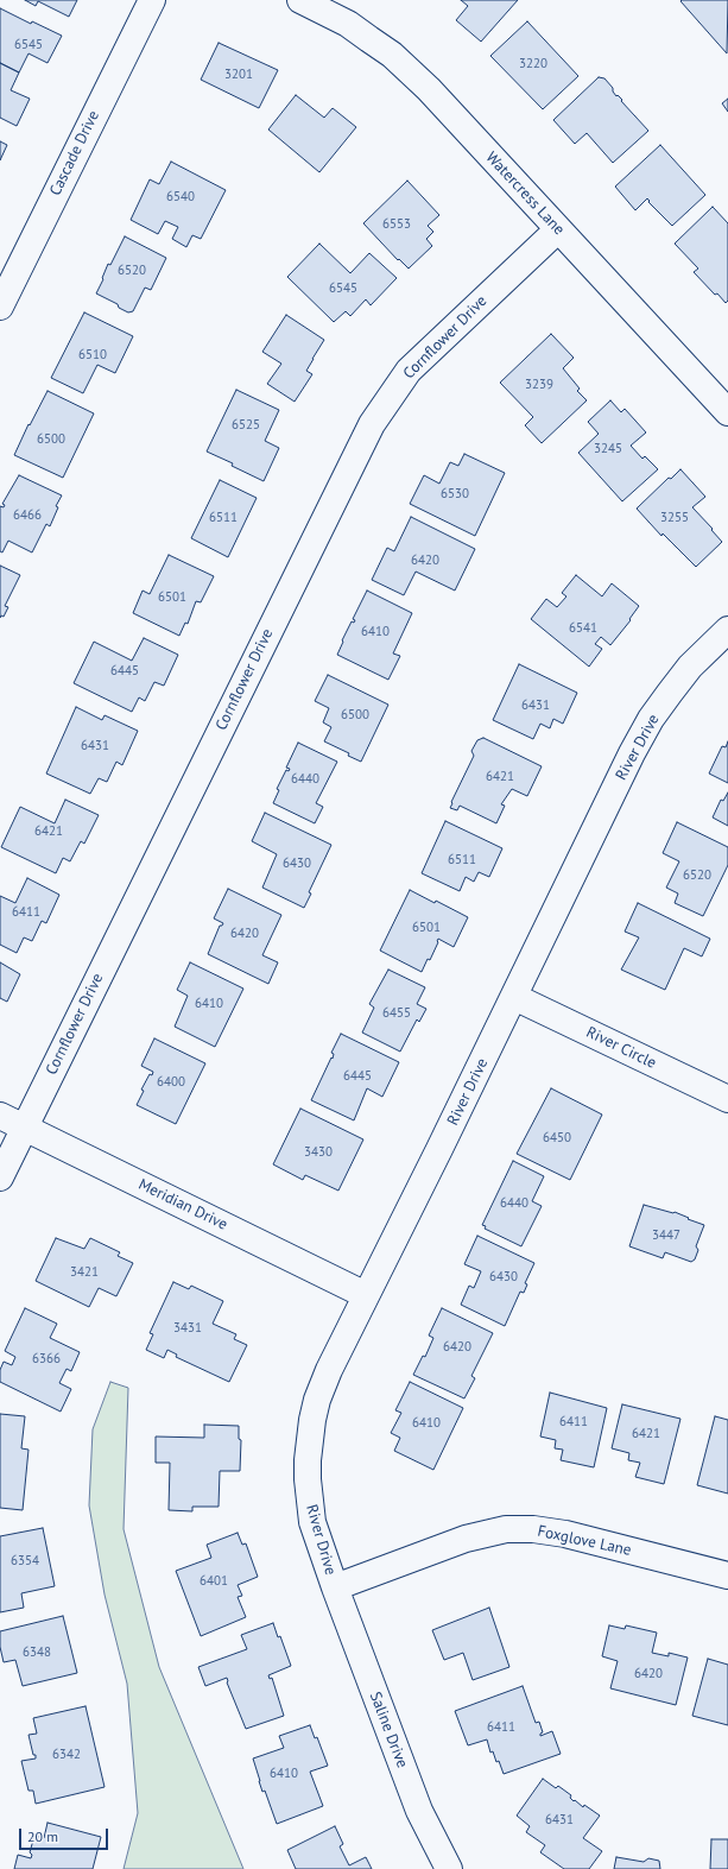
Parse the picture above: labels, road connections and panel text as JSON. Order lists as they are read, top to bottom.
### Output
{
  "streets": {
    "street": [
      "Cascade Drive",
      "Watercress Lane",
      "Cornflower Drive",
      "River Drive",
      "River Circle",
      "Meridian Drive",
      "Foxglove Lane",
      "Saline Drive"
    ]
  },
  "crossings": [
    ["Watercress Lane", "Cornflower Drive"],
    ["Cornflower Drive", "Meridian Drive"],
    ["River Drive", "River Circle"],
    ["River Drive", "Meridian Drive"],
    ["River Drive", "Foxglove Lane"],
    ["River Drive", "Saline Drive"],
    ["Foxglove Lane", "Saline Drive"]
  ],
  "house_numbers": [
    "6545",
    "3220",
    "3201",
    "6540",
    "6553",
    "6520",
    "6545",
    "6510",
    "3239",
    "6525",
    "6500",
    "3245",
    "6530",
    "6466",
    "6511",
    "3255",
    "6420",
    "6501",
    "6541",
    "6410",
    "6445",
    "6431",
    "6500",
    "6431",
    "6421",
    "6440",
    "6421",
    "6511",
    "6430",
    "6520",
    "6411",
    "6501",
    "6420",
    "6410",
    "6455",
    "6445",
    "6400",
    "6450",
    "3430",
    "6440",
    "3447",
    "3421",
    "6430",
    "3431",
    "6420",
    "6366",
    "6411",
    "6410",
    "6421",
    "6354",
    "6401",
    "6348",
    "6420",
    "6411",
    "6342",
    "6410",
    "6431"
  ],
  "scale_bar": "20 m"
}
